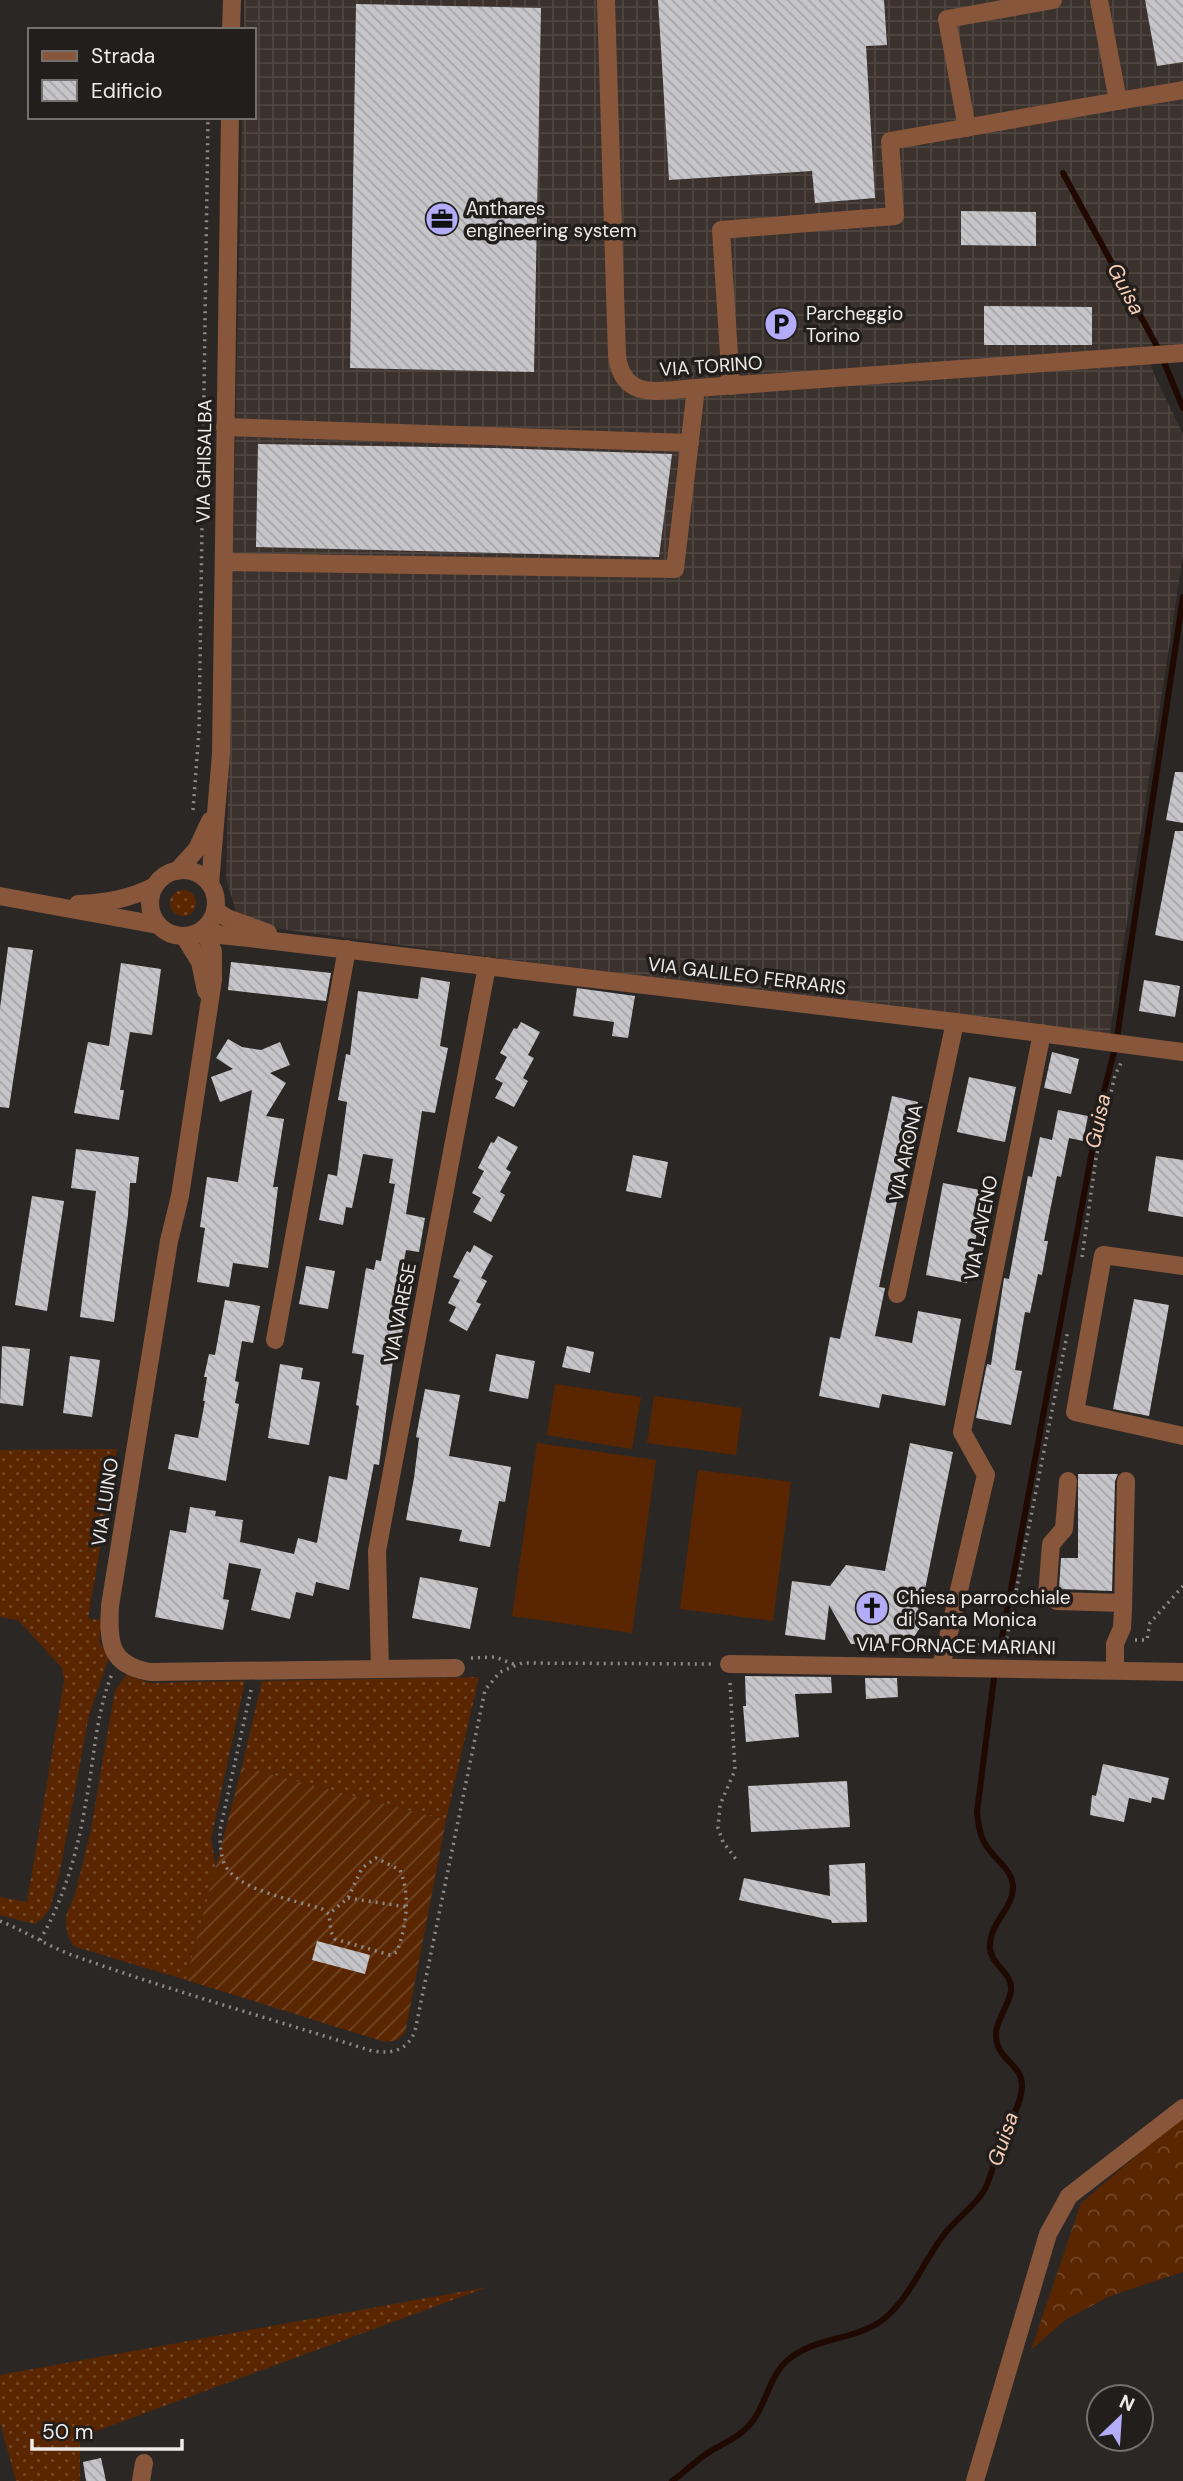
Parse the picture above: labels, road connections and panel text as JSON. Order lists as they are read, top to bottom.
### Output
{
  "streets": {
    "street": [
      "VIA TORINO",
      "VIA GHISALBA",
      "VIA GALILEO FERRARIS",
      "VIA ARONA",
      "VIA LAVENO",
      "VIA VARESE",
      "VIA LUINO",
      "VIA FORNACE MARIANI"
    ]
  },
  "crossings": [
    ["VIA GHISALBA", "VIA GALILEO FERRARIS"],
    ["VIA GHISALBA", "VIA LUINO"],
    ["VIA GALILEO FERRARIS", "VIA ARONA"],
    ["VIA GALILEO FERRARIS", "VIA LAVENO"],
    ["VIA GALILEO FERRARIS", "VIA VARESE"],
    ["VIA GALILEO FERRARIS", "VIA LUINO"],
    ["VIA LAVENO", "VIA FORNACE MARIANI"]
  ],
  "water": ["Guisa"],
  "places": {
    "office": ["Anthares engineering system"],
    "parking": ["Parcheggio Torino"],
    "church": ["Chiesa parrocchiale di Santa Monica"]
  },
  "legend": ["Strada", "Edificio"],
  "scale_bar": "50 m",
  "north": "top right"
}
